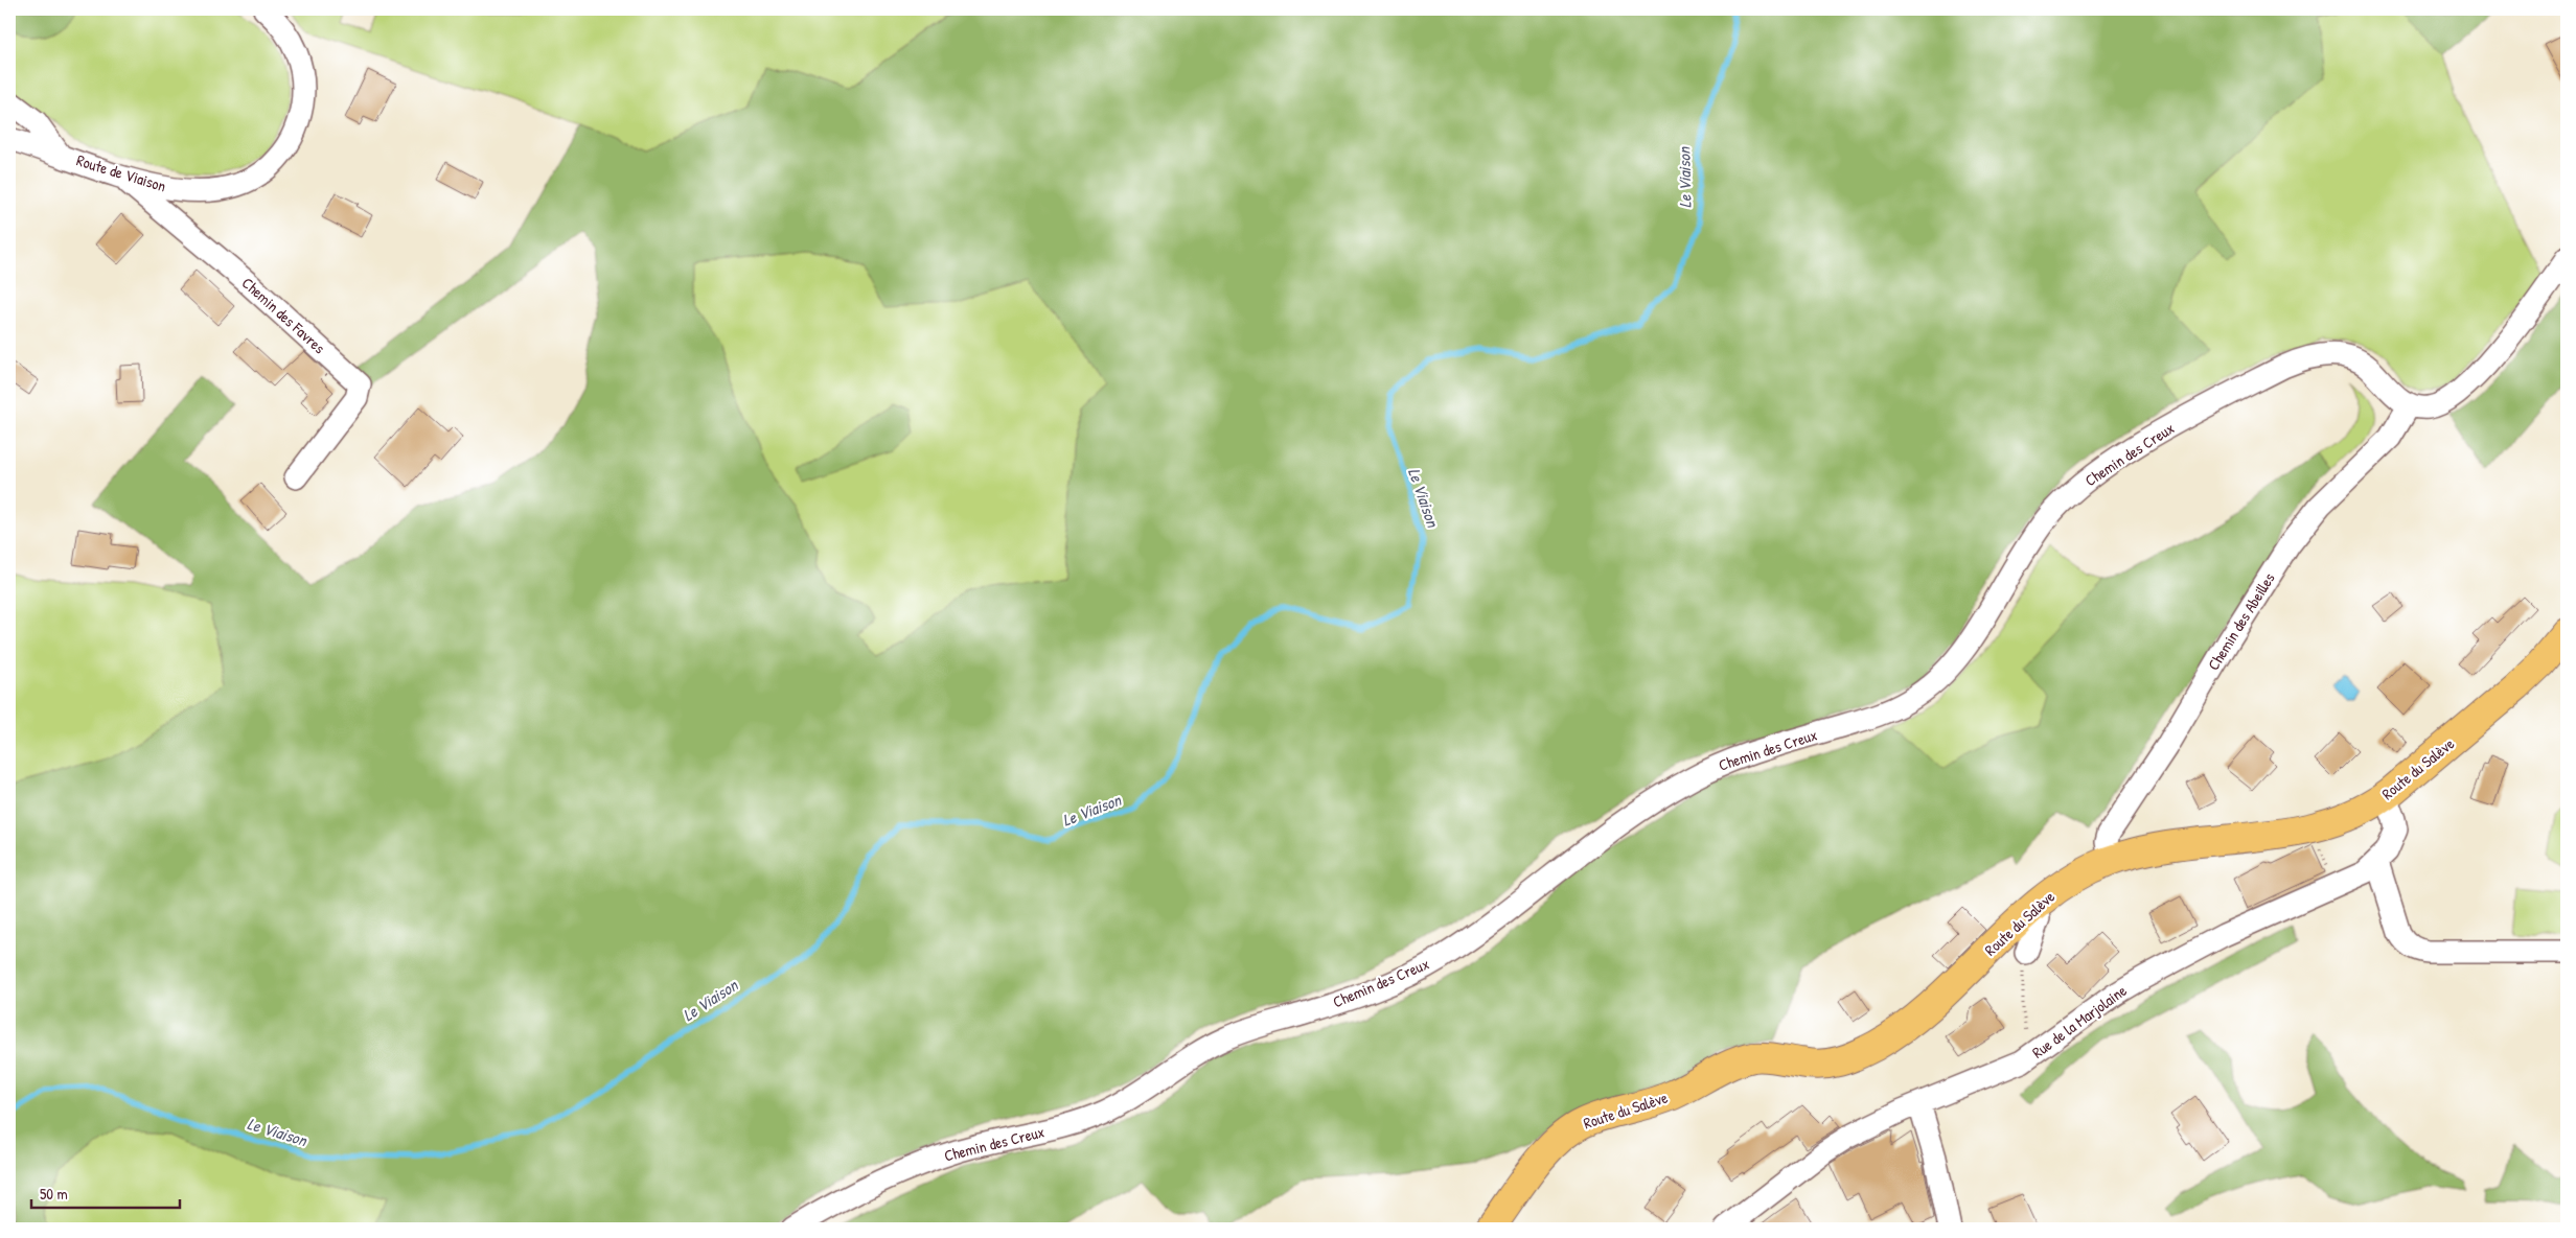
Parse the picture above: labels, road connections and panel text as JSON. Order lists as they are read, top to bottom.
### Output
{
  "streets": {
    "main road": ["Route du Salève"],
    "street": [
      "Route de Viaison",
      "Chemin des Favres",
      "Chemin des Creux",
      "Chemin des Abeilles",
      "Rue de la Marjolaine"
    ]
  },
  "crossings": [
    ["Route de Viaison", "Chemin des Favres"],
    ["Chemin des Creux", "Chemin des Abeilles"],
    ["Chemin des Abeilles", "Route du Salève"],
    ["Route du Salève", "Rue de la Marjolaine"]
  ],
  "water": ["Le Viaison"],
  "scale_bar": "50 m"
}
